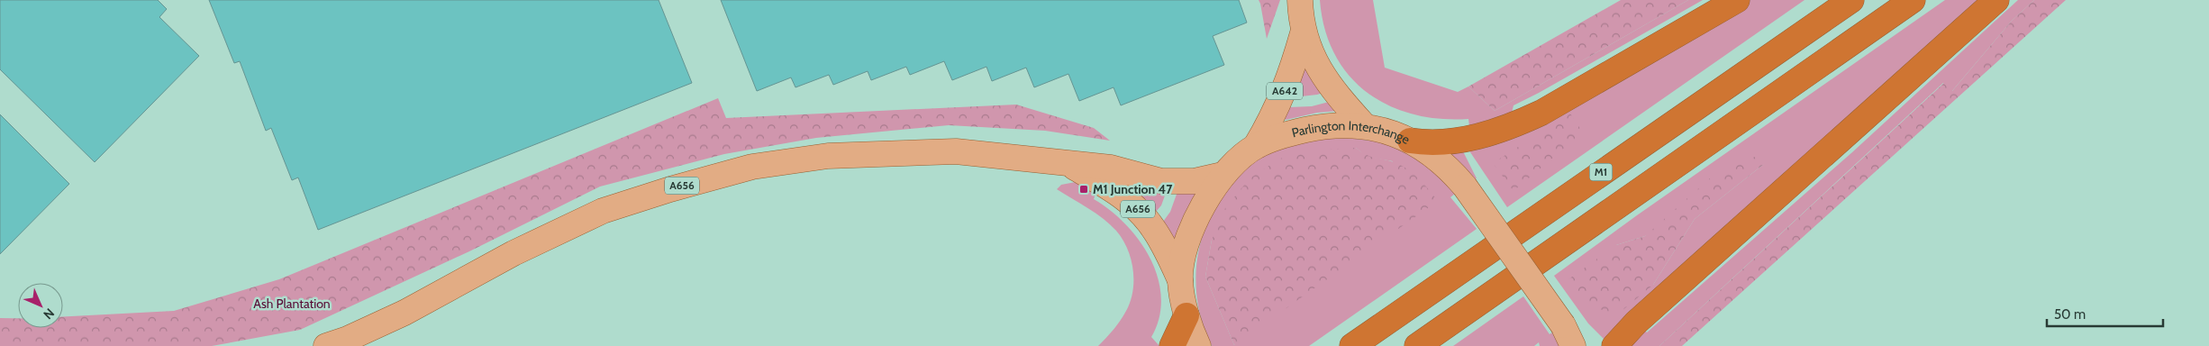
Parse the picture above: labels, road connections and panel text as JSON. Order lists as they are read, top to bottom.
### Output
{
  "streets": {
    "highway": ["M1"],
    "main road": ["A642", "Parlington Interchange", "A656"]
  },
  "crossings": [
    ["A642", "Parlington Interchange"],
    ["Parlington Interchange", "A656"]
  ],
  "parks": ["Ash Plantation"],
  "places": {
    "transit": ["M1 Junction 47"]
  },
  "scale_bar": "50 m",
  "north": "bottom right"
}
